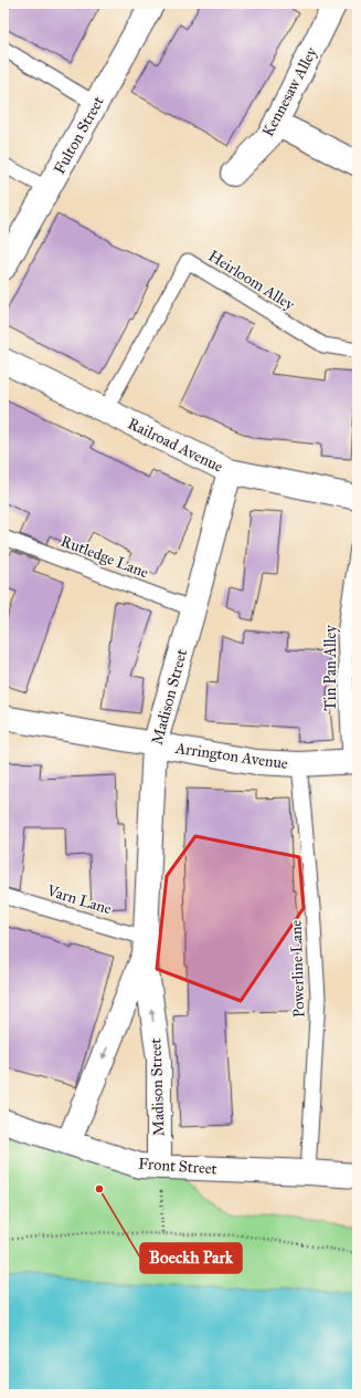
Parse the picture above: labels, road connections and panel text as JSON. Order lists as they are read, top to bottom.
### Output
{
  "streets": {
    "street": [
      "Kennesaw Alley",
      "Fulton Street",
      "Railroad Avenue",
      "Madison Street",
      "Arrington Avenue",
      "Front Street"
    ],
    "lane": [
      "Heirloom Alley",
      "Rutledge Lane",
      "Tin Pan Alley",
      "Varn Lane",
      "Powerline Lane"
    ]
  },
  "crossings": [
    ["Heirloom Alley", "Railroad Avenue"],
    ["Railroad Avenue", "Madison Street"],
    ["Rutledge Lane", "Madison Street"],
    ["Tin Pan Alley", "Arrington Avenue"],
    ["Madison Street", "Arrington Avenue"],
    ["Madison Street", "Varn Lane"],
    ["Madison Street", "Front Street"],
    ["Arrington Avenue", "Powerline Lane"],
    ["Powerline Lane", "Front Street"]
  ],
  "places": ["Boeckh Park"]
}
